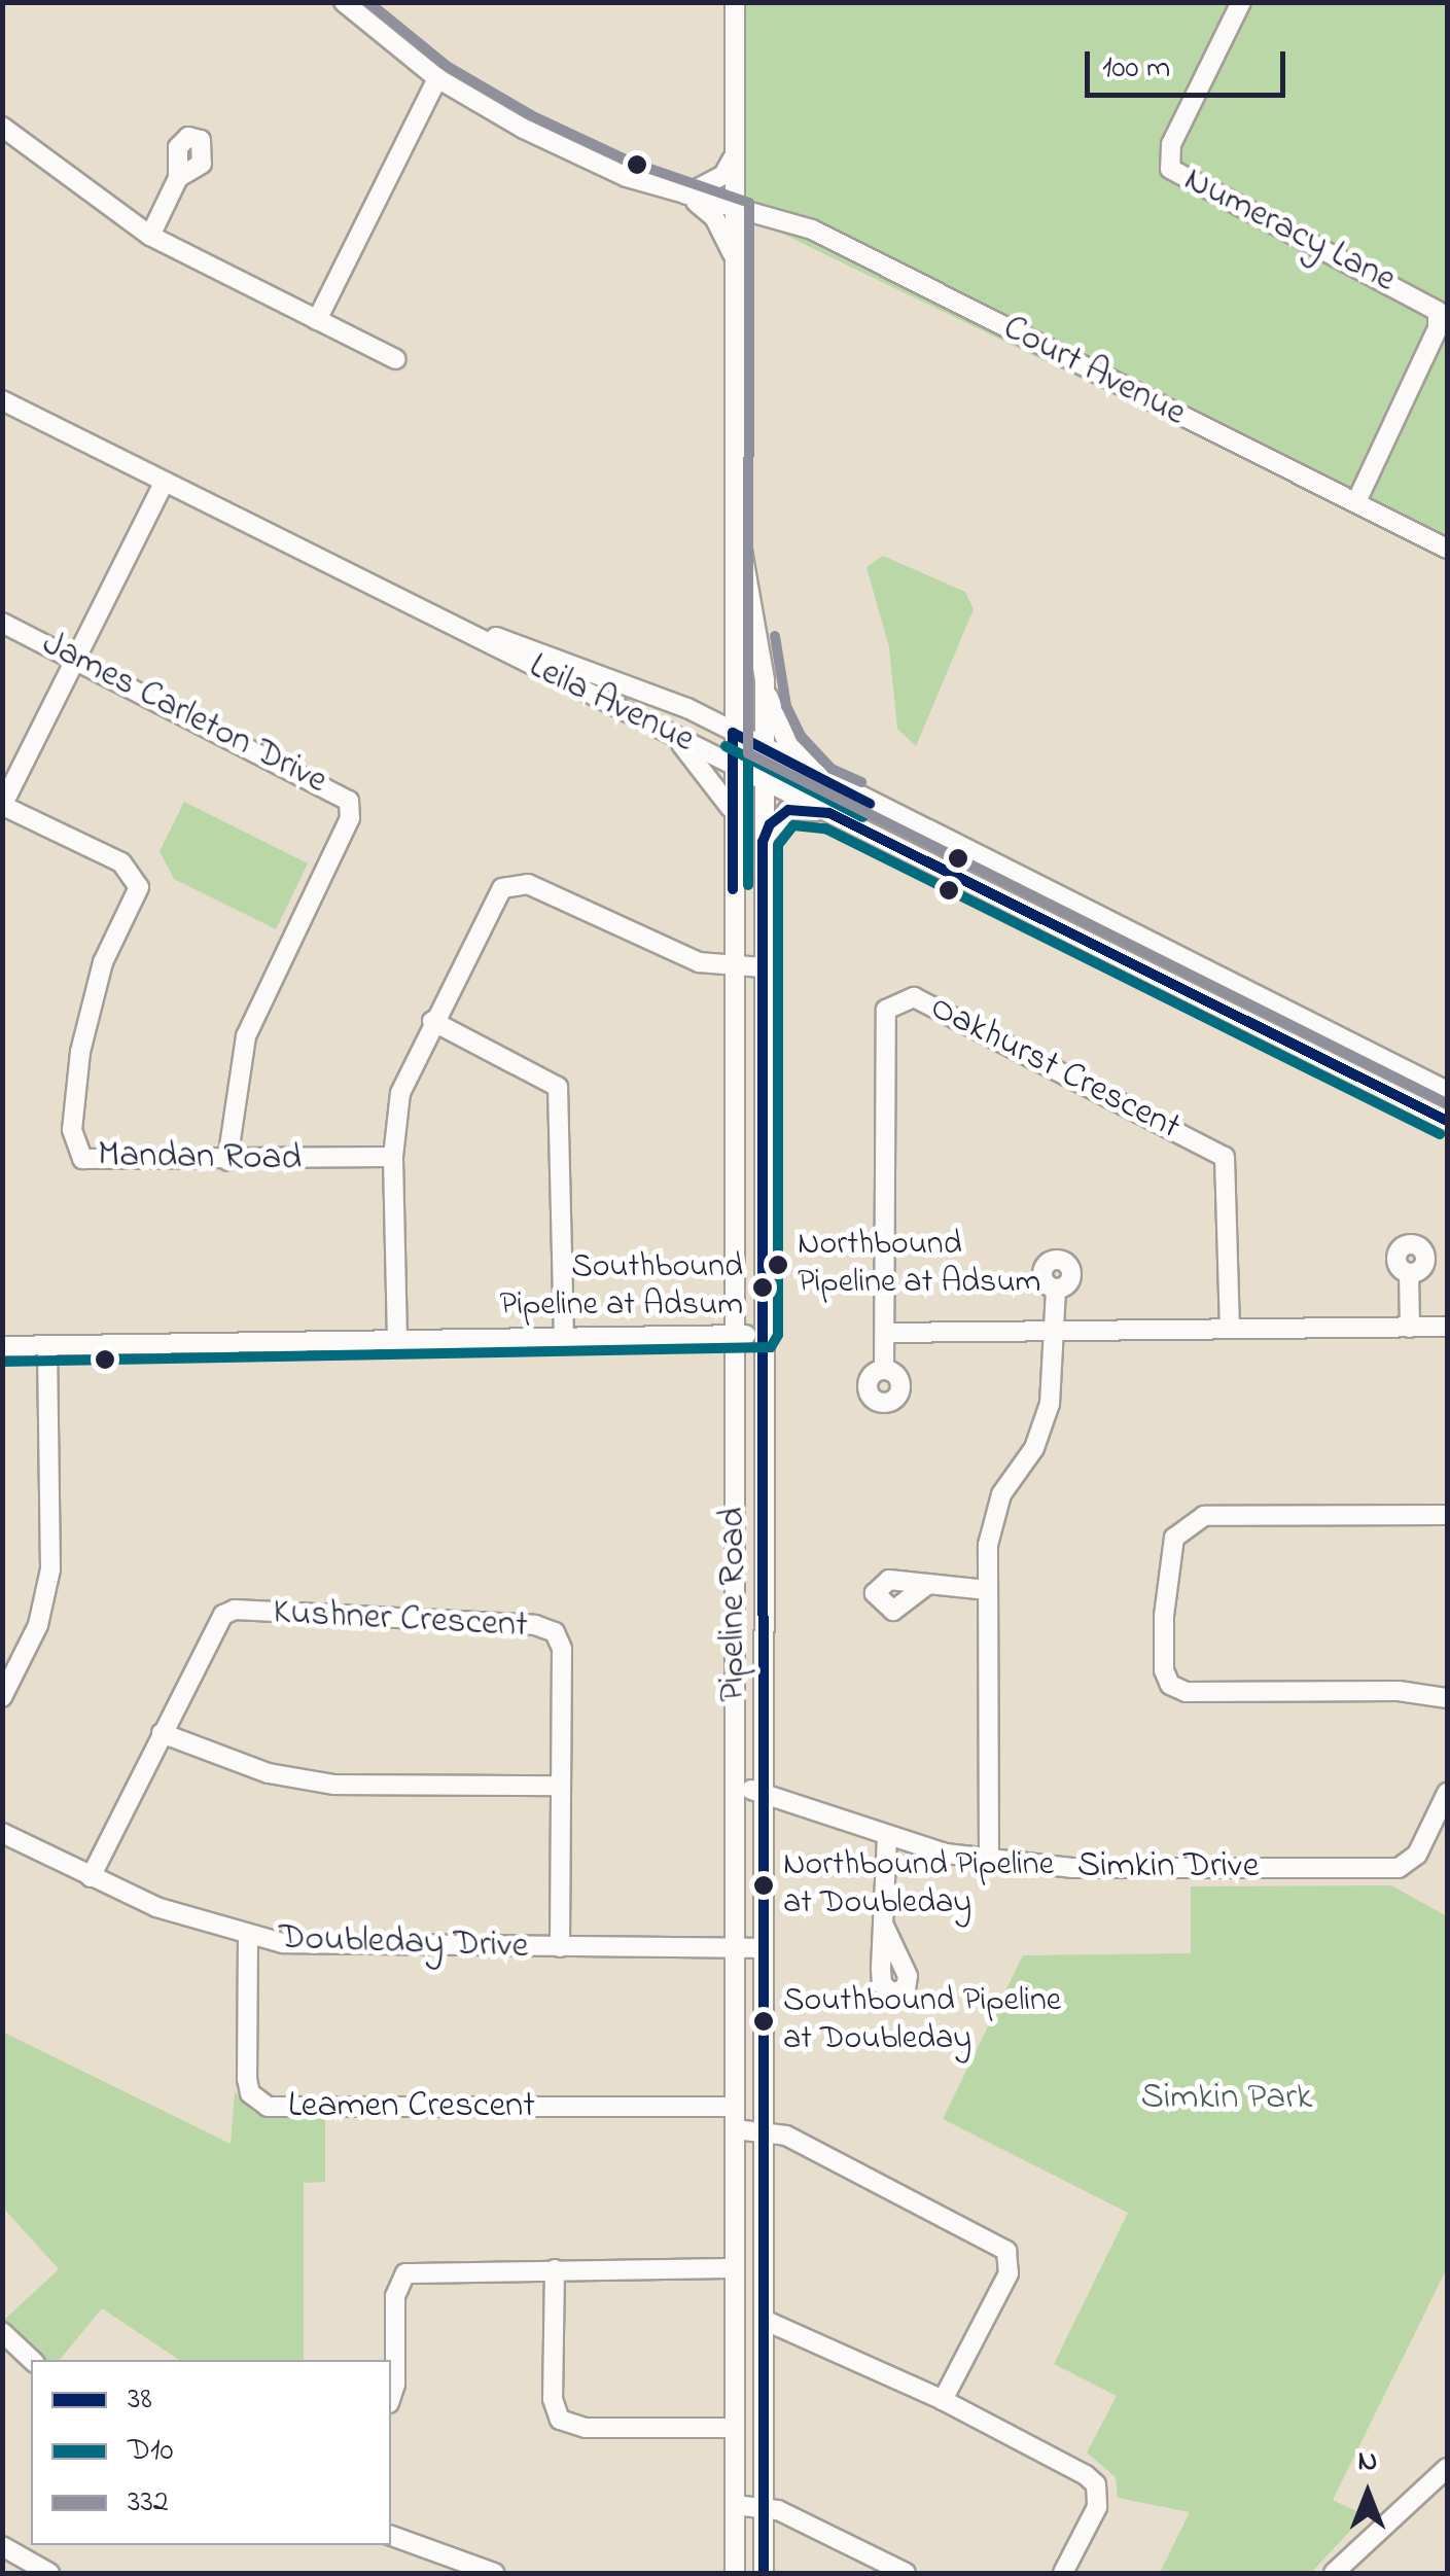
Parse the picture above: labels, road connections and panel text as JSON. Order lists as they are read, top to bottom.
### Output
{
  "streets": {
    "street": [
      "Numeracy Lane",
      "Court Avenue",
      "Leila Avenue",
      "James Carleton Drive",
      "Oakhurst Crescent",
      "Mandan Road",
      "Pipeline Road",
      "Kushner Crescent",
      "Simkin Drive",
      "Doubleday Drive",
      "Leamen Crescent"
    ]
  },
  "crossings": [
    ["Numeracy Lane", "Court Avenue"],
    ["Court Avenue", "Pipeline Road"],
    ["Leila Avenue", "Pipeline Road"],
    ["James Carleton Drive", "Mandan Road"],
    ["Pipeline Road", "Simkin Drive"],
    ["Pipeline Road", "Doubleday Drive"],
    ["Pipeline Road", "Leamen Crescent"],
    ["Kushner Crescent", "Doubleday Drive"],
    ["Doubleday Drive", "Leamen Crescent"]
  ],
  "parks": ["Simkin Park"],
  "places": [
    "Northbound Pipeline at Adsum",
    "Southbound Pipeline at Adsum",
    "Northbound Pipeline at Doubleday",
    "Southbound Pipeline at Doubleday"
  ],
  "lines": ["transit line 332", "transit line 38", "transit line D10"],
  "legend": ["38", "D10", "332"],
  "scale_bar": "100 m",
  "north": "top"
}
